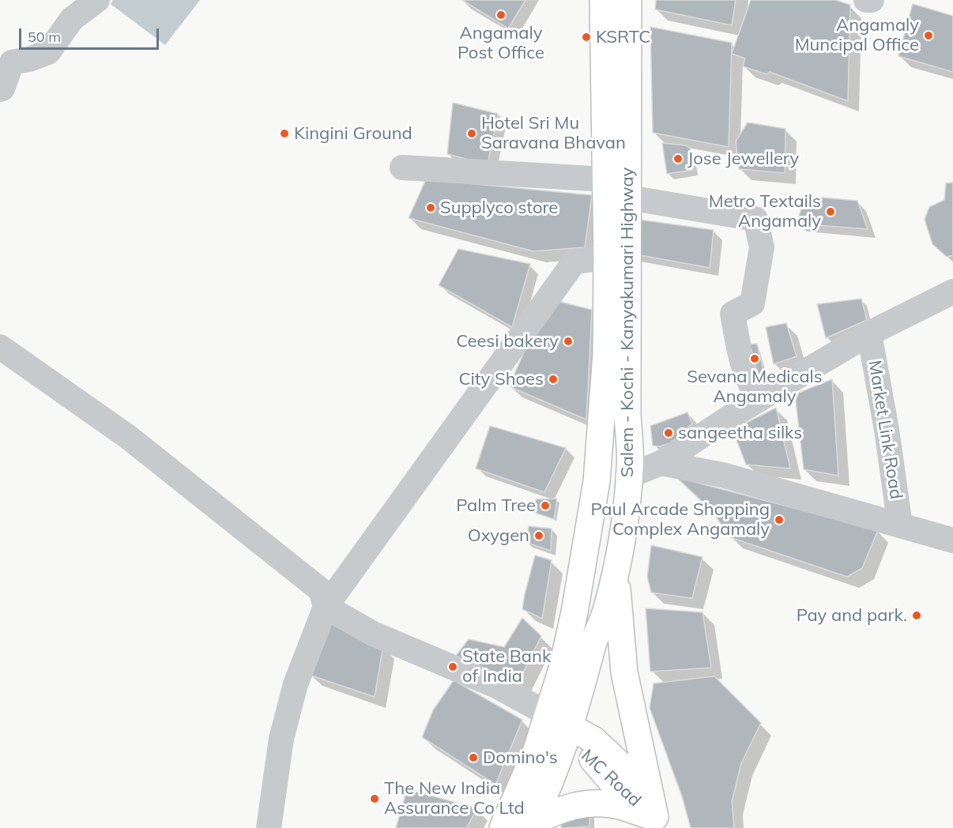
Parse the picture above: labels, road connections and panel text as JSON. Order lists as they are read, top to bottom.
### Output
{
  "streets": {
    "main road": ["Salem - Kochi - Kanyakumari Highway", "MC Road"],
    "street": ["Market Link Road"]
  },
  "crossings": [
    ["Salem - Kochi - Kanyakumari Highway", "MC Road"]
  ],
  "places": [
    "Angamaly Post Office",
    "Angamaly Muncipal Office",
    "KSRTC",
    "Kingini Ground",
    "Hotel Sri Mu Saravana Bhavan",
    "Jose Jewellery",
    "Supplyco store",
    "Metro Textails Angamaly",
    "Ceesi bakery",
    "Sevana Medicals Angamaly",
    "City Shoes",
    "sangeetha silks",
    "Palm Tree",
    "Paul Arcade Shopping Complex Angamaly",
    "Oxygen",
    "Pay and park.",
    "State Bank of India",
    "Domino's",
    "The New India Assurance Co Ltd"
  ],
  "scale_bar": "50 m"
}
